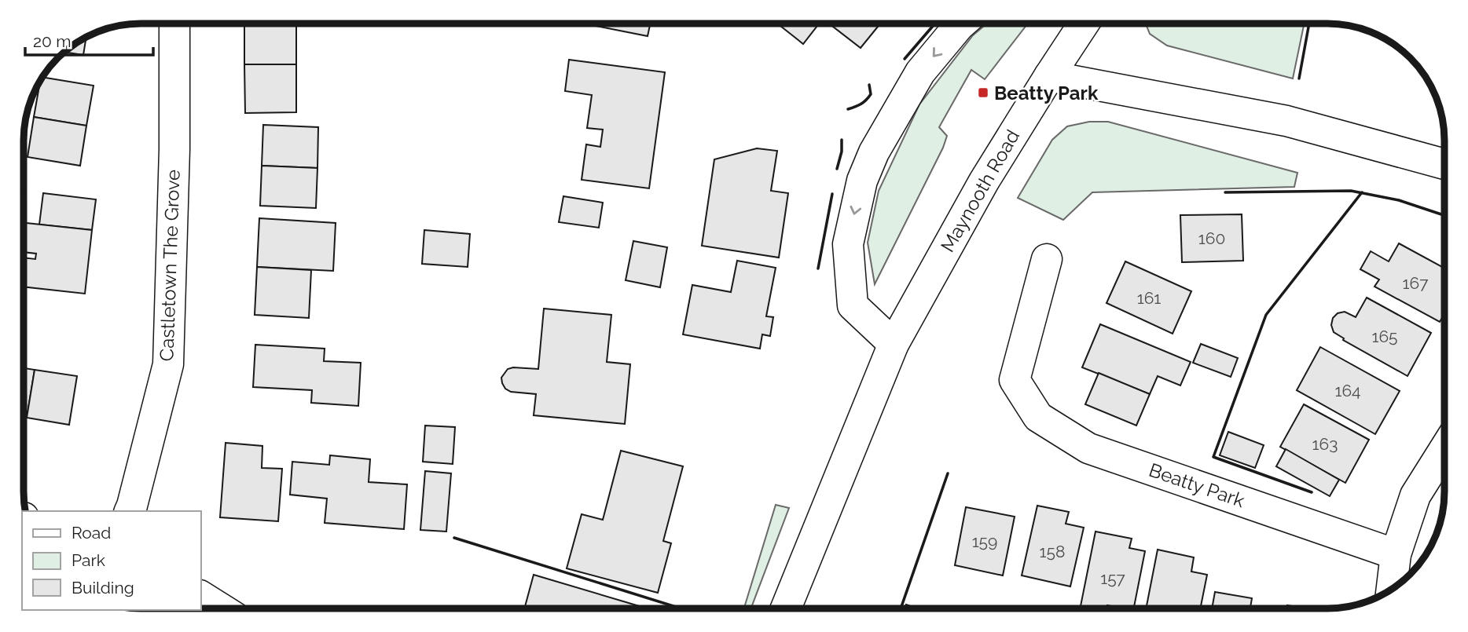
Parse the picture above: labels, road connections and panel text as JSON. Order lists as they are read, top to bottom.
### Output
{
  "streets": {
    "street": ["Maynooth Road", "Castletown The Grove", "Beatty Park"]
  },
  "places": {
    "transit": ["Beatty Park"]
  },
  "house_numbers": [
    "160",
    "167",
    "161",
    "165",
    "164",
    "163",
    "159",
    "158",
    "157"
  ],
  "legend": ["Road", "Park", "Building"],
  "scale_bar": "20 m"
}
